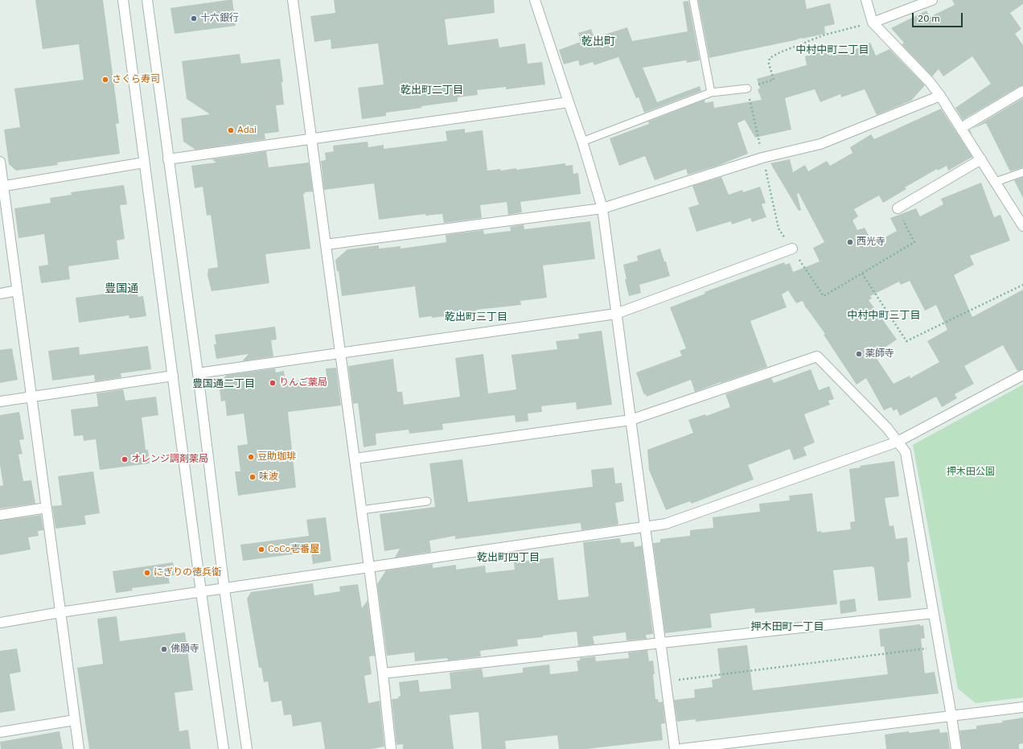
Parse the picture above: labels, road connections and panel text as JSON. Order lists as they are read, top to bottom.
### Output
{
  "districts": [
    "乾出町",
    "中村中町二丁目",
    "乾出町二丁目",
    "豊国通",
    "中村中町三丁目",
    "乾出町三丁目",
    "豊国通二丁目",
    "乾出町四丁目",
    "押木田町一丁目"
  ],
  "parks": ["押木田公園"],
  "places": [
    "十六銀行",
    "さくら寿司",
    "Adai",
    "西光寺",
    "薬師寺",
    "りんご薬局",
    "豆助珈琲",
    "オレンジ調剤薬局",
    "味波",
    "CoCo壱番屋",
    "にぎりの徳兵衛",
    "佛願寺"
  ],
  "scale_bar": "20 m"
}
